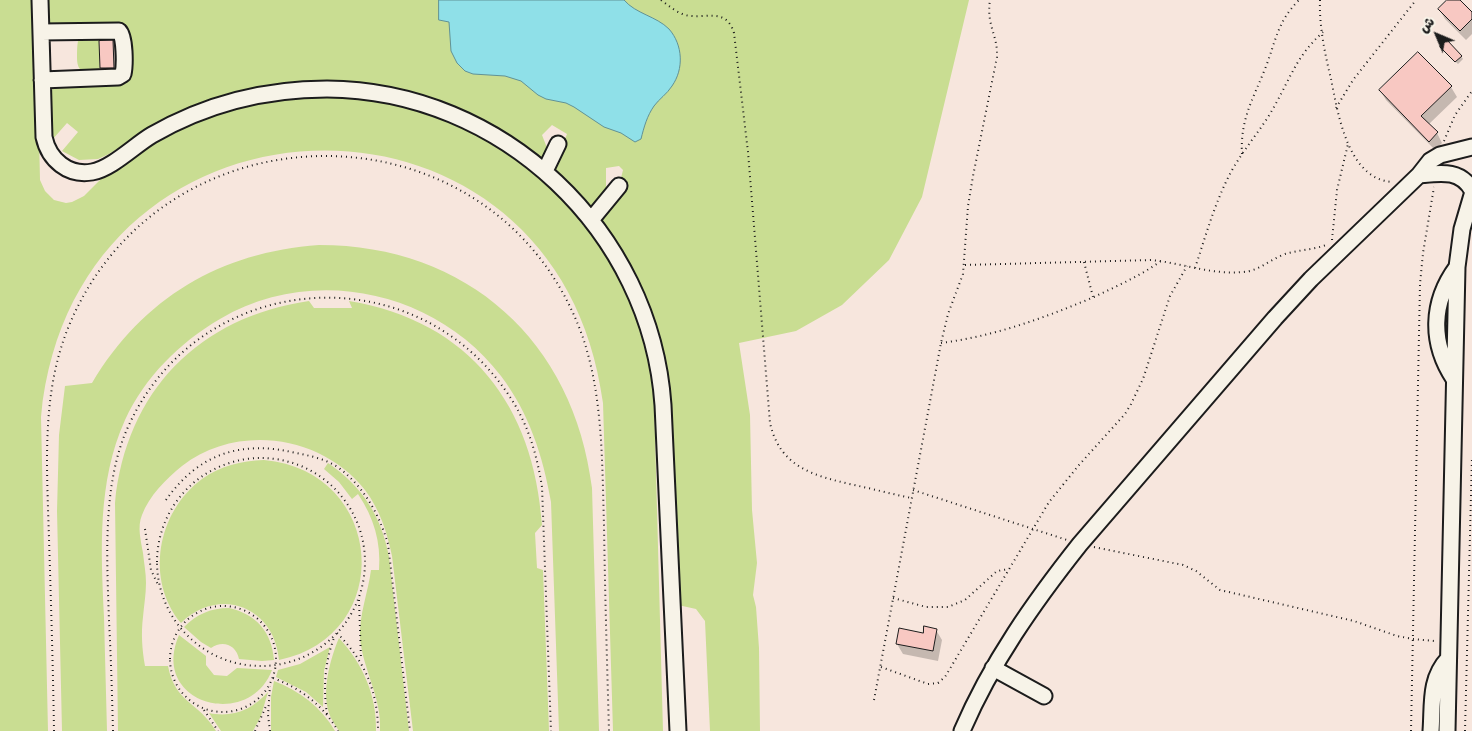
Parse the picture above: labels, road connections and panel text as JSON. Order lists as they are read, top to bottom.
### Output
{
  "north": "top left"
}
